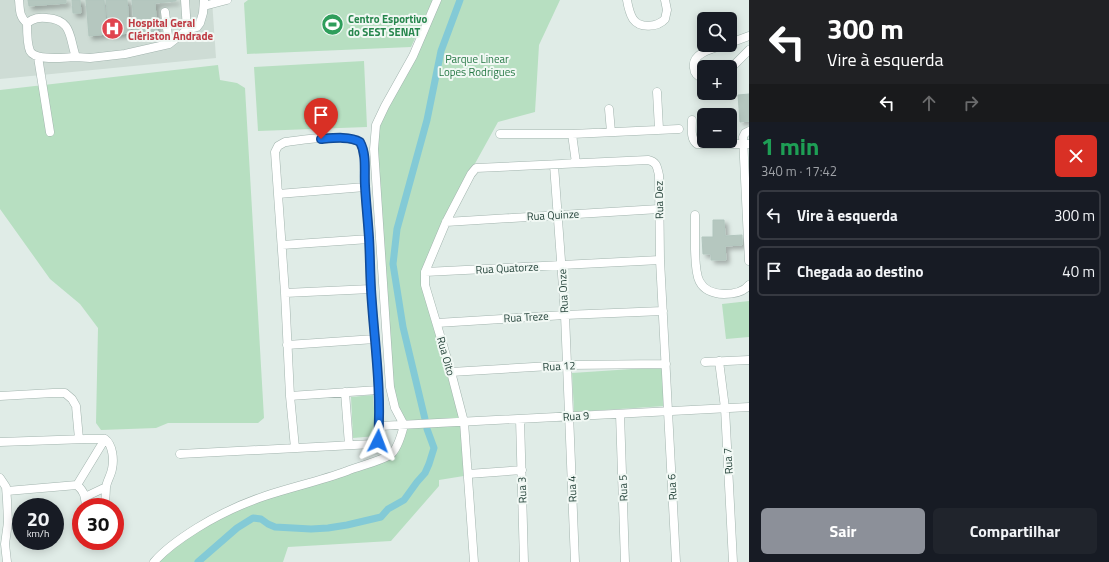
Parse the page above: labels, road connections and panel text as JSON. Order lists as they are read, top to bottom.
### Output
{
  "streets": {
    "street": [
      "Rua Dez",
      "Rua Quinze",
      "Rua Quatorze",
      "Rua Onze",
      "Rua Treze",
      "Rua Oito",
      "Rua 12",
      "Rua 9",
      "Rua 7",
      "Rua 6",
      "Rua 5",
      "Rua 4",
      "Rua 3"
    ]
  },
  "crossings": [
    ["Rua Dez", "Rua Quinze"],
    ["Rua Dez", "Rua Quatorze"],
    ["Rua Dez", "Rua Onze"],
    ["Rua Dez", "Rua Treze"],
    ["Rua Dez", "Rua Oito"],
    ["Rua Dez", "Rua 12"],
    ["Rua Dez", "Rua 9"],
    ["Rua Dez", "Rua 6"],
    ["Rua Quinze", "Rua Onze"],
    ["Rua Quinze", "Rua Oito"],
    ["Rua Quatorze", "Rua Onze"],
    ["Rua Quatorze", "Rua Oito"],
    ["Rua Onze", "Rua Treze"],
    ["Rua Onze", "Rua 12"],
    ["Rua Onze", "Rua 9"],
    ["Rua Onze", "Rua 4"],
    ["Rua Treze", "Rua Oito"],
    ["Rua Oito", "Rua 12"],
    ["Rua Oito", "Rua 9"],
    ["Rua 9", "Rua 7"],
    ["Rua 9", "Rua 6"],
    ["Rua 9", "Rua 5"],
    ["Rua 9", "Rua 4"],
    ["Rua 9", "Rua 3"]
  ],
  "parks": ["Parque Linear Lopes Rodrigues"],
  "places": {
    "sports": ["Centro Esportivo do SEST SENAT"],
    "hospital": ["Hospital Geral Clériston Andrade"]
  },
  "page": {
    "turn": ["300 m", "Vire à esquerda"],
    "map_buttons": ["+", "−"],
    "heading": ["1 min", "340 m · 17:42"],
    "list": [
      {
        "name": "Vire à esquerda",
        "value": "300 m"
      },
      {
        "name": "Chegada ao destino",
        "value": "40 m"
      }
    ],
    "speed": "20 km/h",
    "limit": "30",
    "buttons": ["Sair", "Compartilhar"]
  }
}
